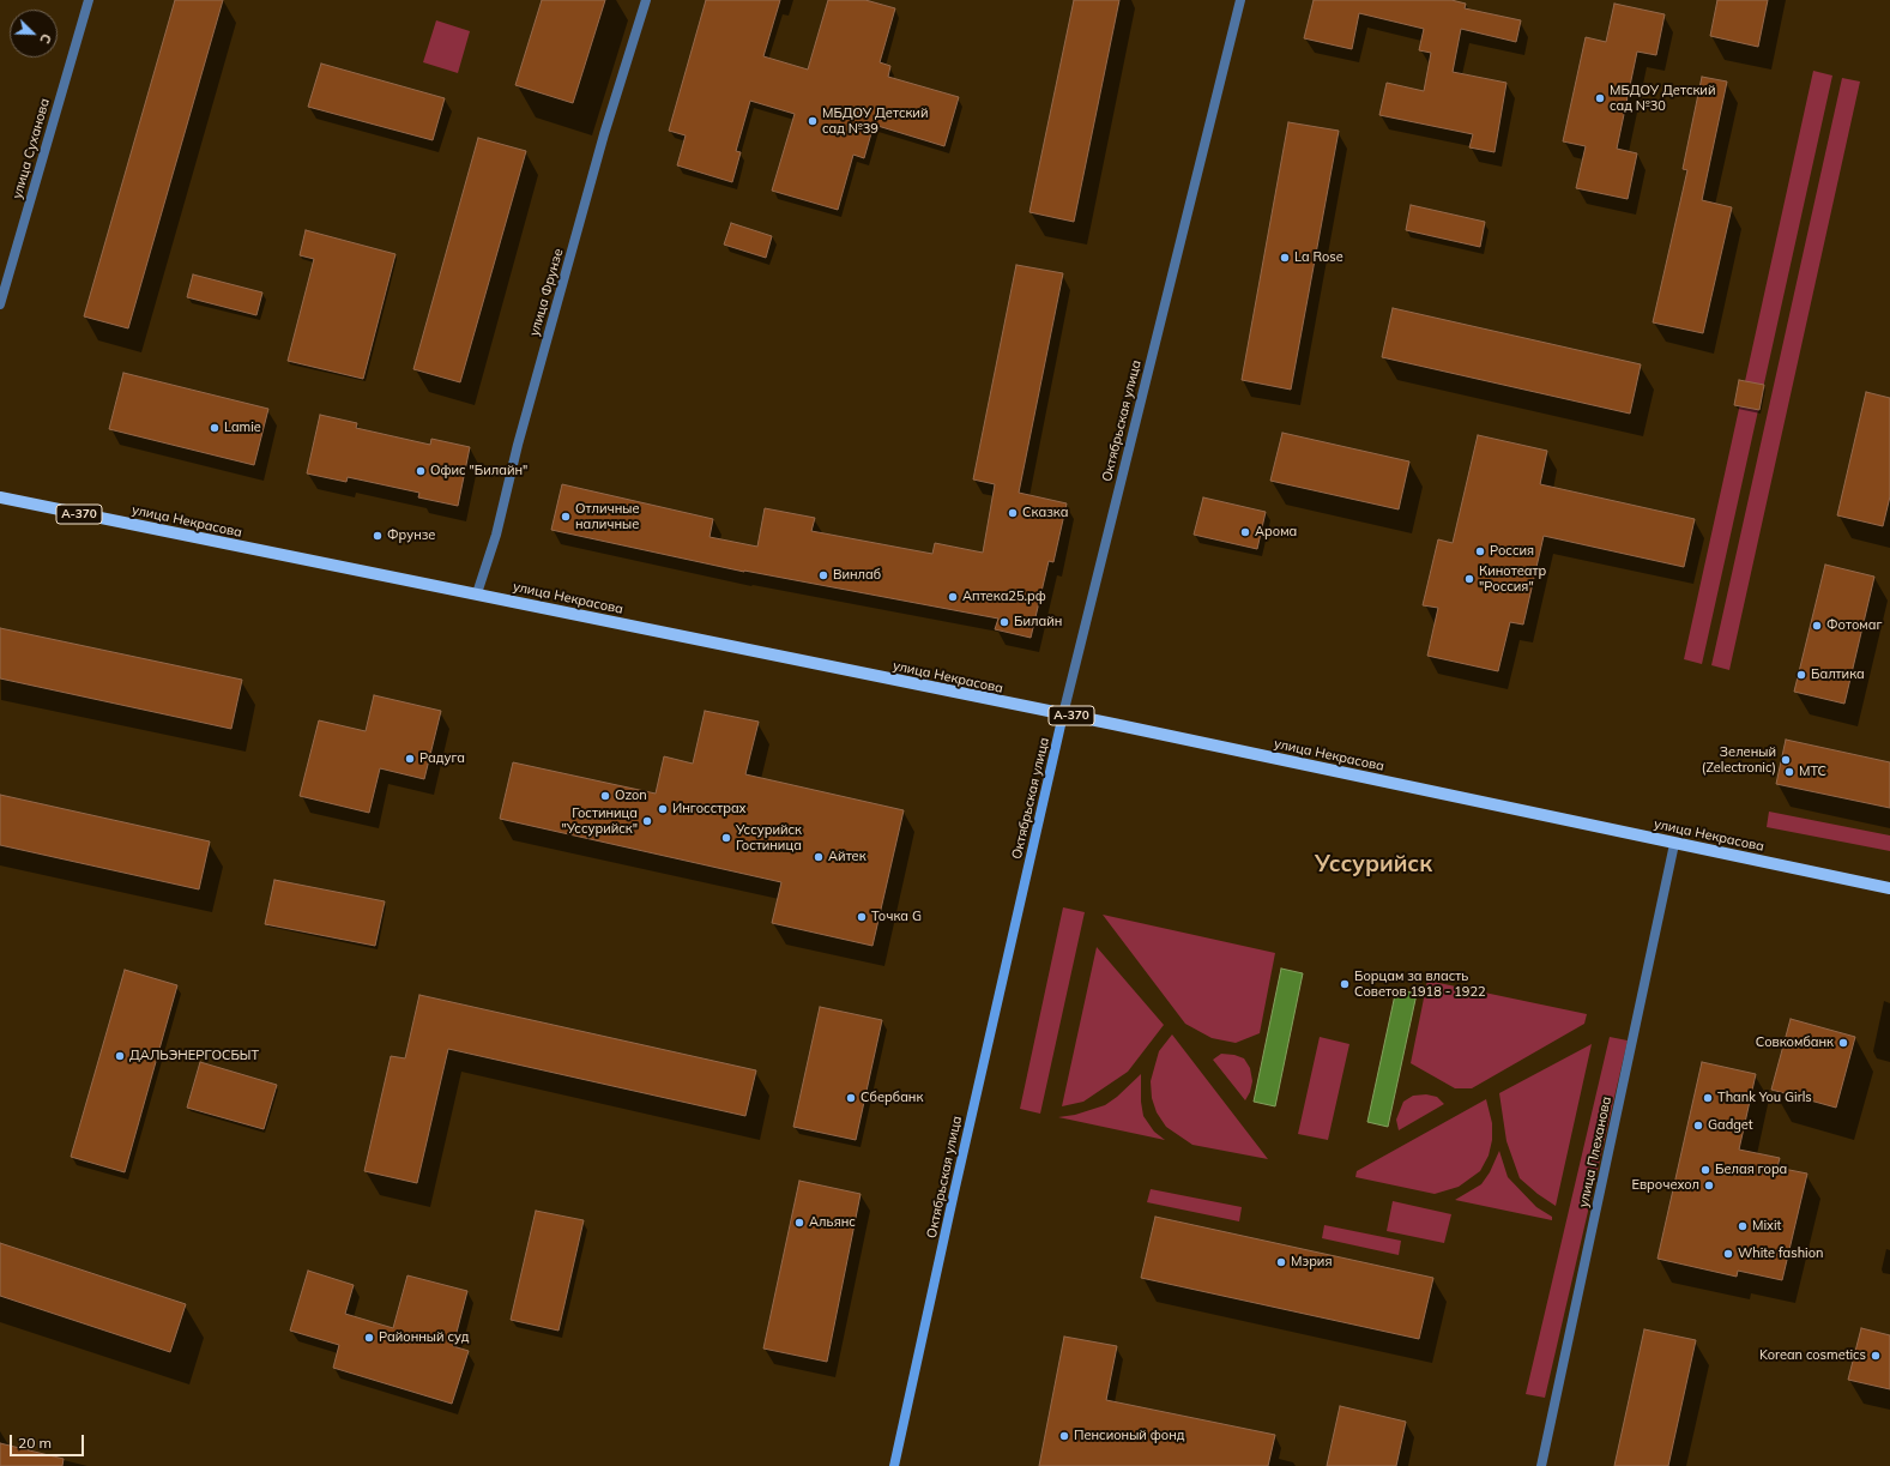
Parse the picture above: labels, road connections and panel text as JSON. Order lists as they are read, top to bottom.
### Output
{
  "streets": {
    "main road": ["А-370", "улица Некрасова"],
    "street": [
      "улица Суханова",
      "улица Фрунзе",
      "Октябрьская улица",
      "улица Плеханова"
    ]
  },
  "crossings": [
    ["улица Фрунзе", "улица Некрасова"],
    ["Октябрьская улица", "улица Некрасова"],
    ["улица Некрасова", "улица Плеханова"]
  ],
  "districts": ["Уссурийск"],
  "places": [
    "МБДОУ Детский сад №30",
    "МБДОУ Детский сад №39",
    "La Rose",
    "Lamie",
    "Офис \"Билайн\"",
    "Сказка",
    "Отличные наличные",
    "Арома",
    "Фрунзе",
    "Россия",
    "Винлаб",
    "Кинотеатр \"Россия\"",
    "Аптека25.рф",
    "Билайн",
    "Фотомаг",
    "Балтика",
    "Радуга",
    "Зеленый (Zelectronic)",
    "МТС",
    "Ozon",
    "Ингосстрах",
    "Гостиница \"Уссурийск\"",
    "Уссурийск Гостиница",
    "Айтек",
    "Точка G",
    "Борцам за власть Советов 1918 - 1922",
    "Совкомбанк",
    "ДАЛЬЭНЕРГОСБЫТ",
    "Сбербанк",
    "Thank You Girls",
    "Gadget",
    "Белая гора",
    "Еврочехол",
    "Альянс",
    "Mixit",
    "White fashion",
    "Мэрия",
    "Районный суд",
    "Korean cosmetics",
    "Пенсионый фонд"
  ],
  "scale_bar": "20 m",
  "north": "bottom right"
}
